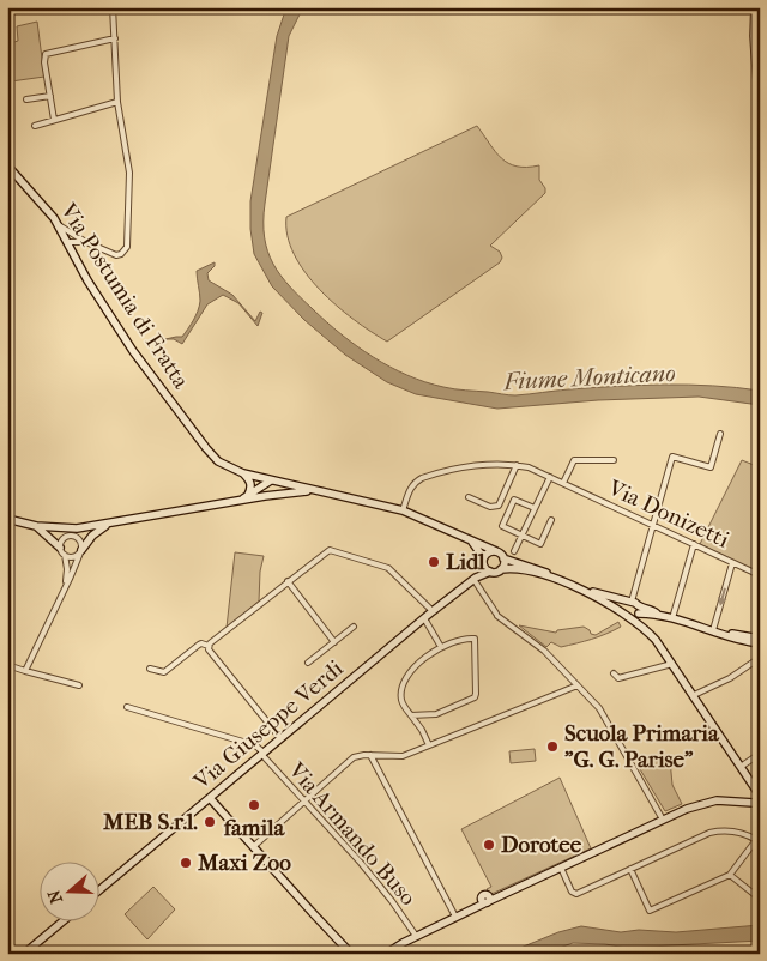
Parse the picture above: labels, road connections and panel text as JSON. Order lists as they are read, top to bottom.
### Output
{
  "streets": {
    "main road": ["Via Postumia di Fratta", "Via Giuseppe Verdi"],
    "street": ["Via Donizetti", "Via Armando Buso"]
  },
  "crossings": [
    ["Via Postumia di Fratta", "Via Giuseppe Verdi"],
    ["Via Giuseppe Verdi", "Via Armando Buso"]
  ],
  "water": ["Fiume Monticano"],
  "places": [
    "Lidl",
    "Scuola Primaria \"G. G. Parise\"",
    "famila",
    "MEB S.r.l.",
    "Dorotee",
    "Maxi Zoo"
  ],
  "north": "left"
}
